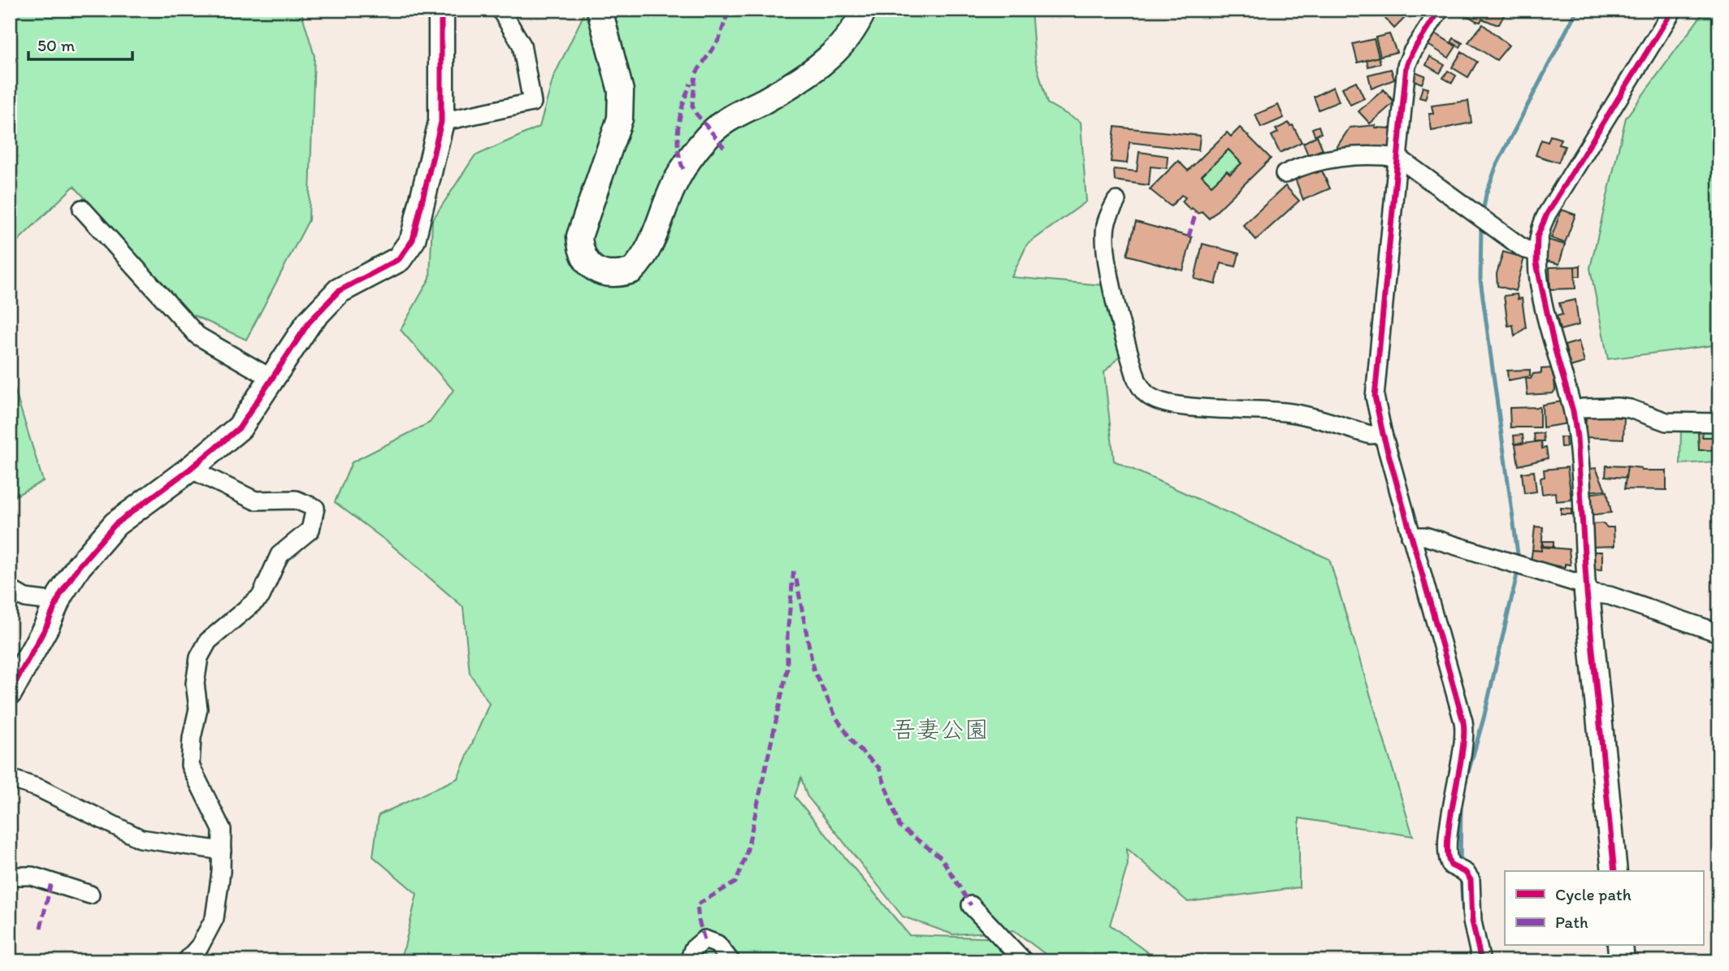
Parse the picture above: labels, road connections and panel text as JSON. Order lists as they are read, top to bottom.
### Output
{
  "parks": ["吾妻公園"],
  "legend": ["Cycle path", "Path"],
  "scale_bar": "50 m"
}
